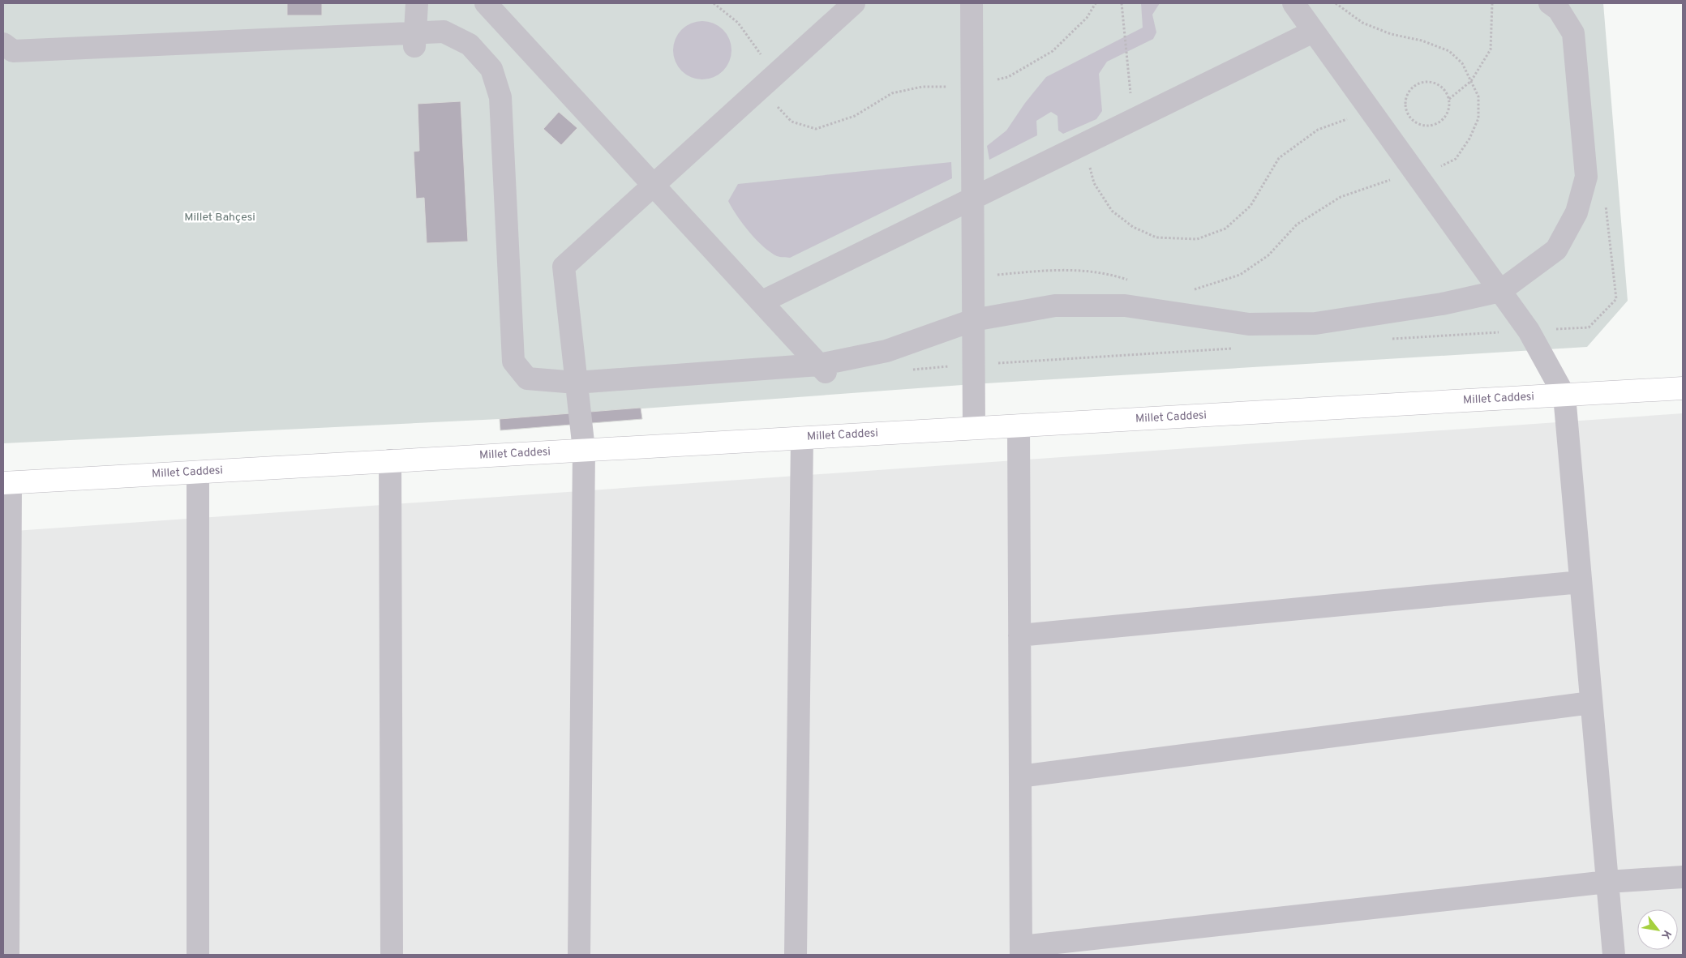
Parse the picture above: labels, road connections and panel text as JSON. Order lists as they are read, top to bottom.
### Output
{
  "streets": {
    "main road": ["Millet Caddesi"]
  },
  "parks": ["Millet Bahçesi"],
  "north": "bottom right"
}
